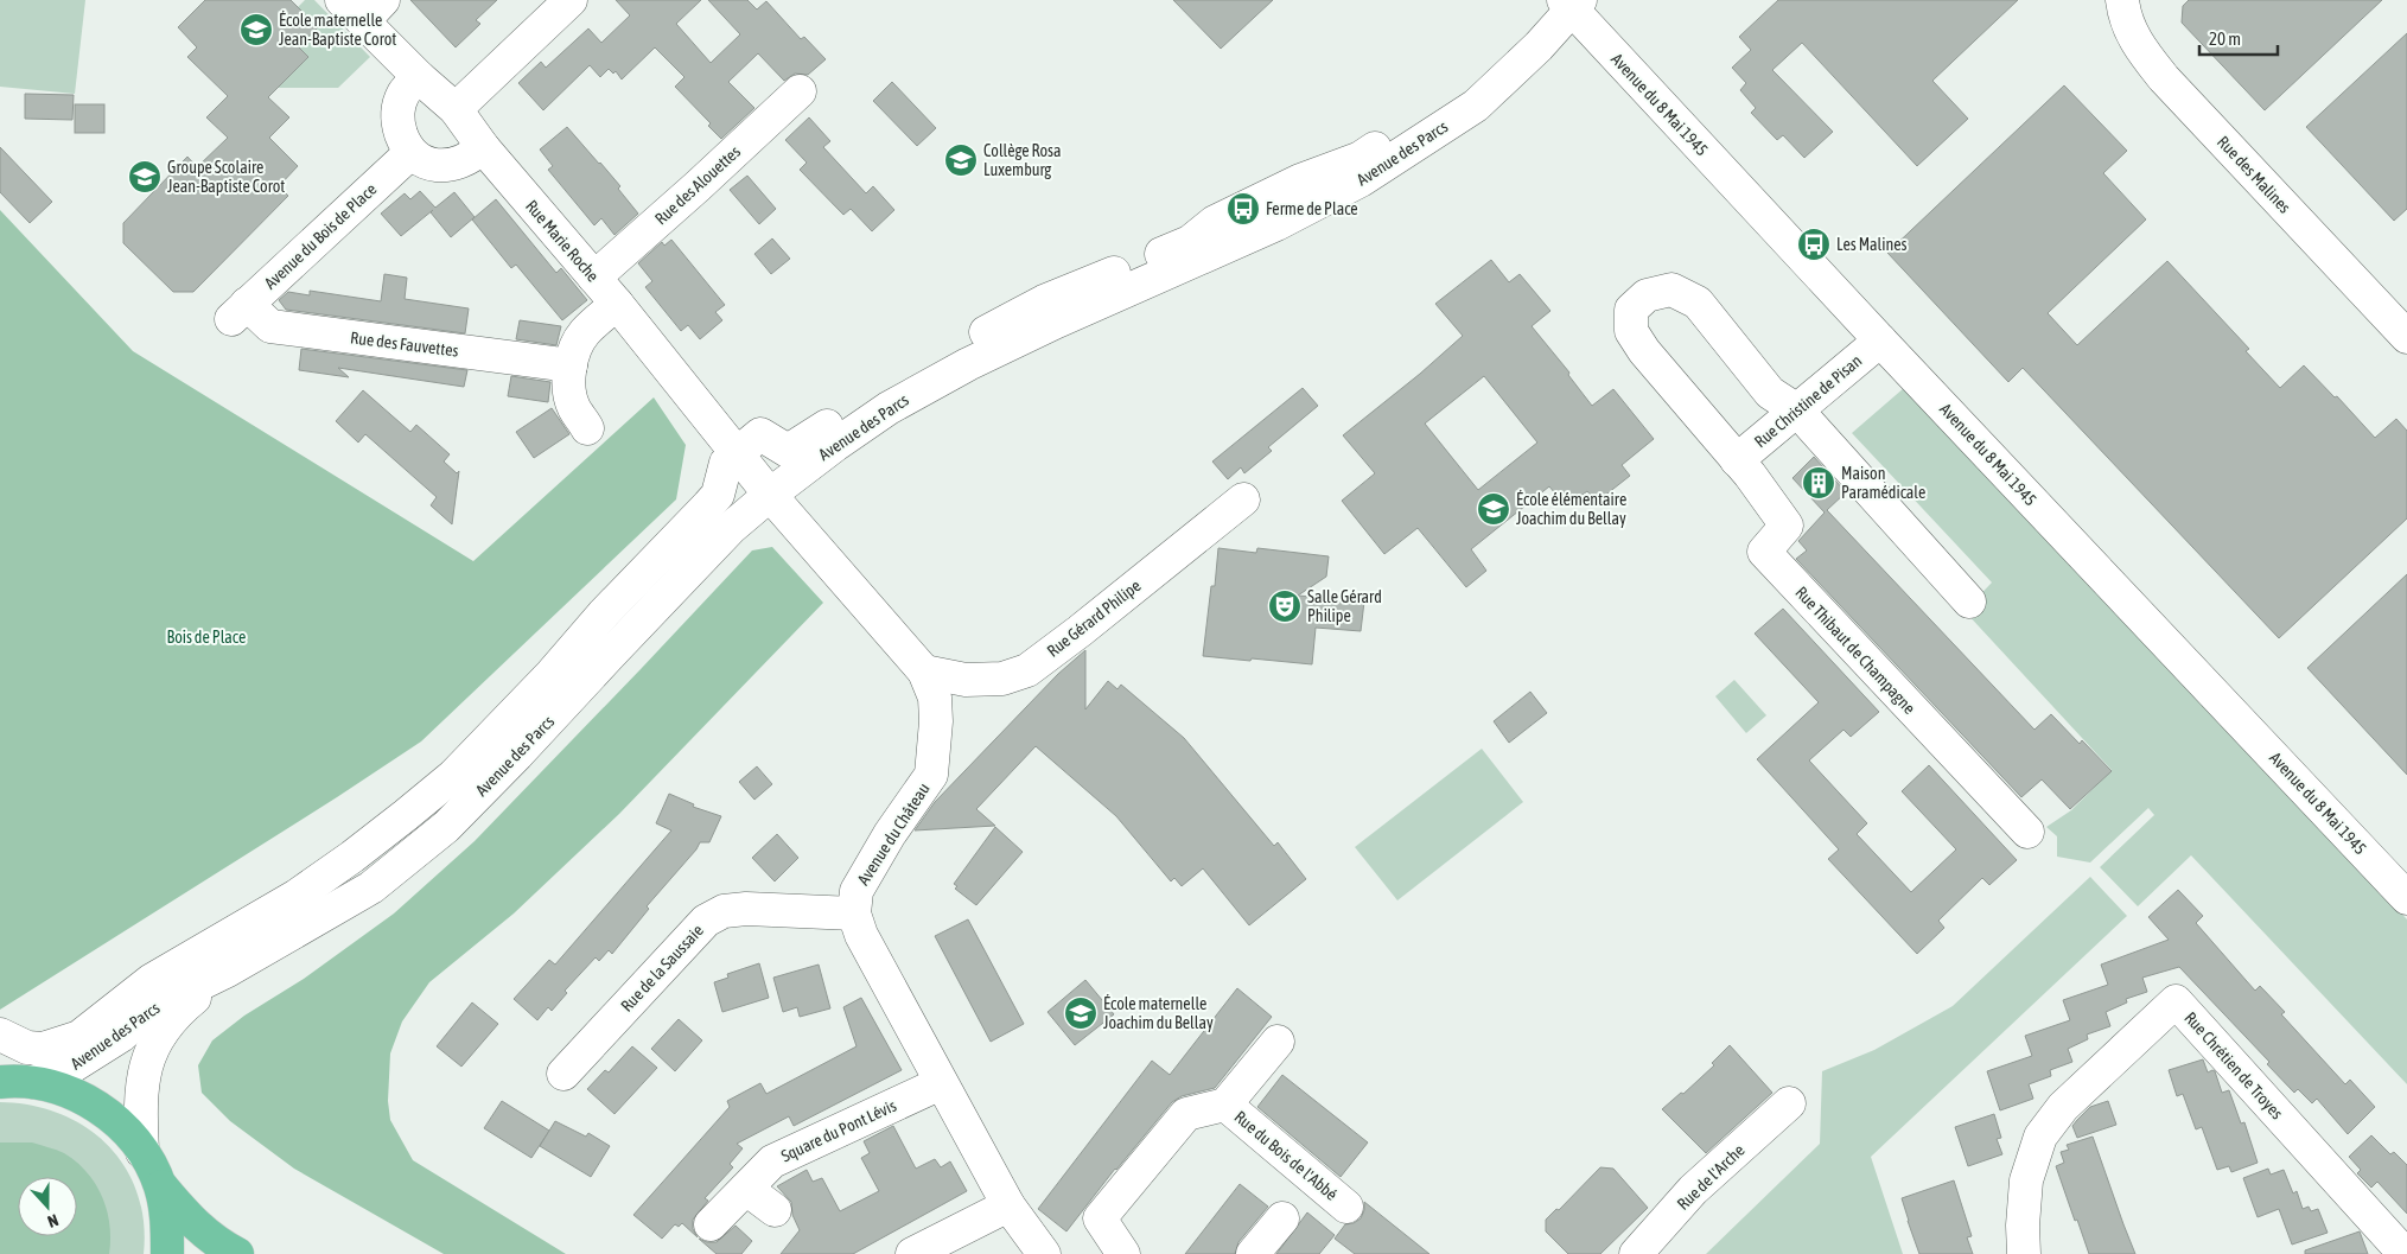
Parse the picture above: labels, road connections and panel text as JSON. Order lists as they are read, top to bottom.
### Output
{
  "streets": {
    "street": [
      "Avenue du 8 Mai 1945",
      "Avenue des Parcs",
      "Rue des Malines",
      "Rue des Alouettes",
      "Avenue du Bois de Place",
      "Rue Marie Roche",
      "Rue des Fauvettes",
      "Rue Christine de Pisan",
      "Rue Gérard Philipe",
      "Rue Thibaut de Champagne",
      "Avenue du Château",
      "Rue de la Saussaie",
      "Rue Chrétien de Troyes",
      "Square du Pont Lévis",
      "Rue du Bois de l'Abbé",
      "Rue de l'Arche"
    ]
  },
  "crossings": [
    ["Avenue du 8 Mai 1945", "Avenue des Parcs"],
    ["Avenue du 8 Mai 1945", "Rue Christine de Pisan"],
    ["Avenue des Parcs", "Rue Marie Roche"],
    ["Avenue des Parcs", "Avenue du Château"],
    ["Rue des Alouettes", "Rue Marie Roche"],
    ["Avenue du Bois de Place", "Rue des Fauvettes"],
    ["Rue Marie Roche", "Avenue du Château"],
    ["Rue Christine de Pisan", "Rue Thibaut de Champagne"],
    ["Rue Gérard Philipe", "Avenue du Château"],
    ["Avenue du Château", "Rue de la Saussaie"]
  ],
  "parks": ["Bois de Place"],
  "places": {
    "school or university": [
      "École maternelle Jean-Baptiste Corot",
      "Collège Rosa Luxemburg",
      "Groupe Scolaire Jean-Baptiste Corot",
      "École élémentaire Joachim du Bellay",
      "École maternelle Joachim du Bellay"
    ],
    "bus stop": ["Ferme de Place", "Les Malines"],
    "building": ["Maison Paramédicale"],
    "theatre": ["Salle Gérard Philipe"]
  },
  "scale_bar": "20 m",
  "north": "bottom"
}
